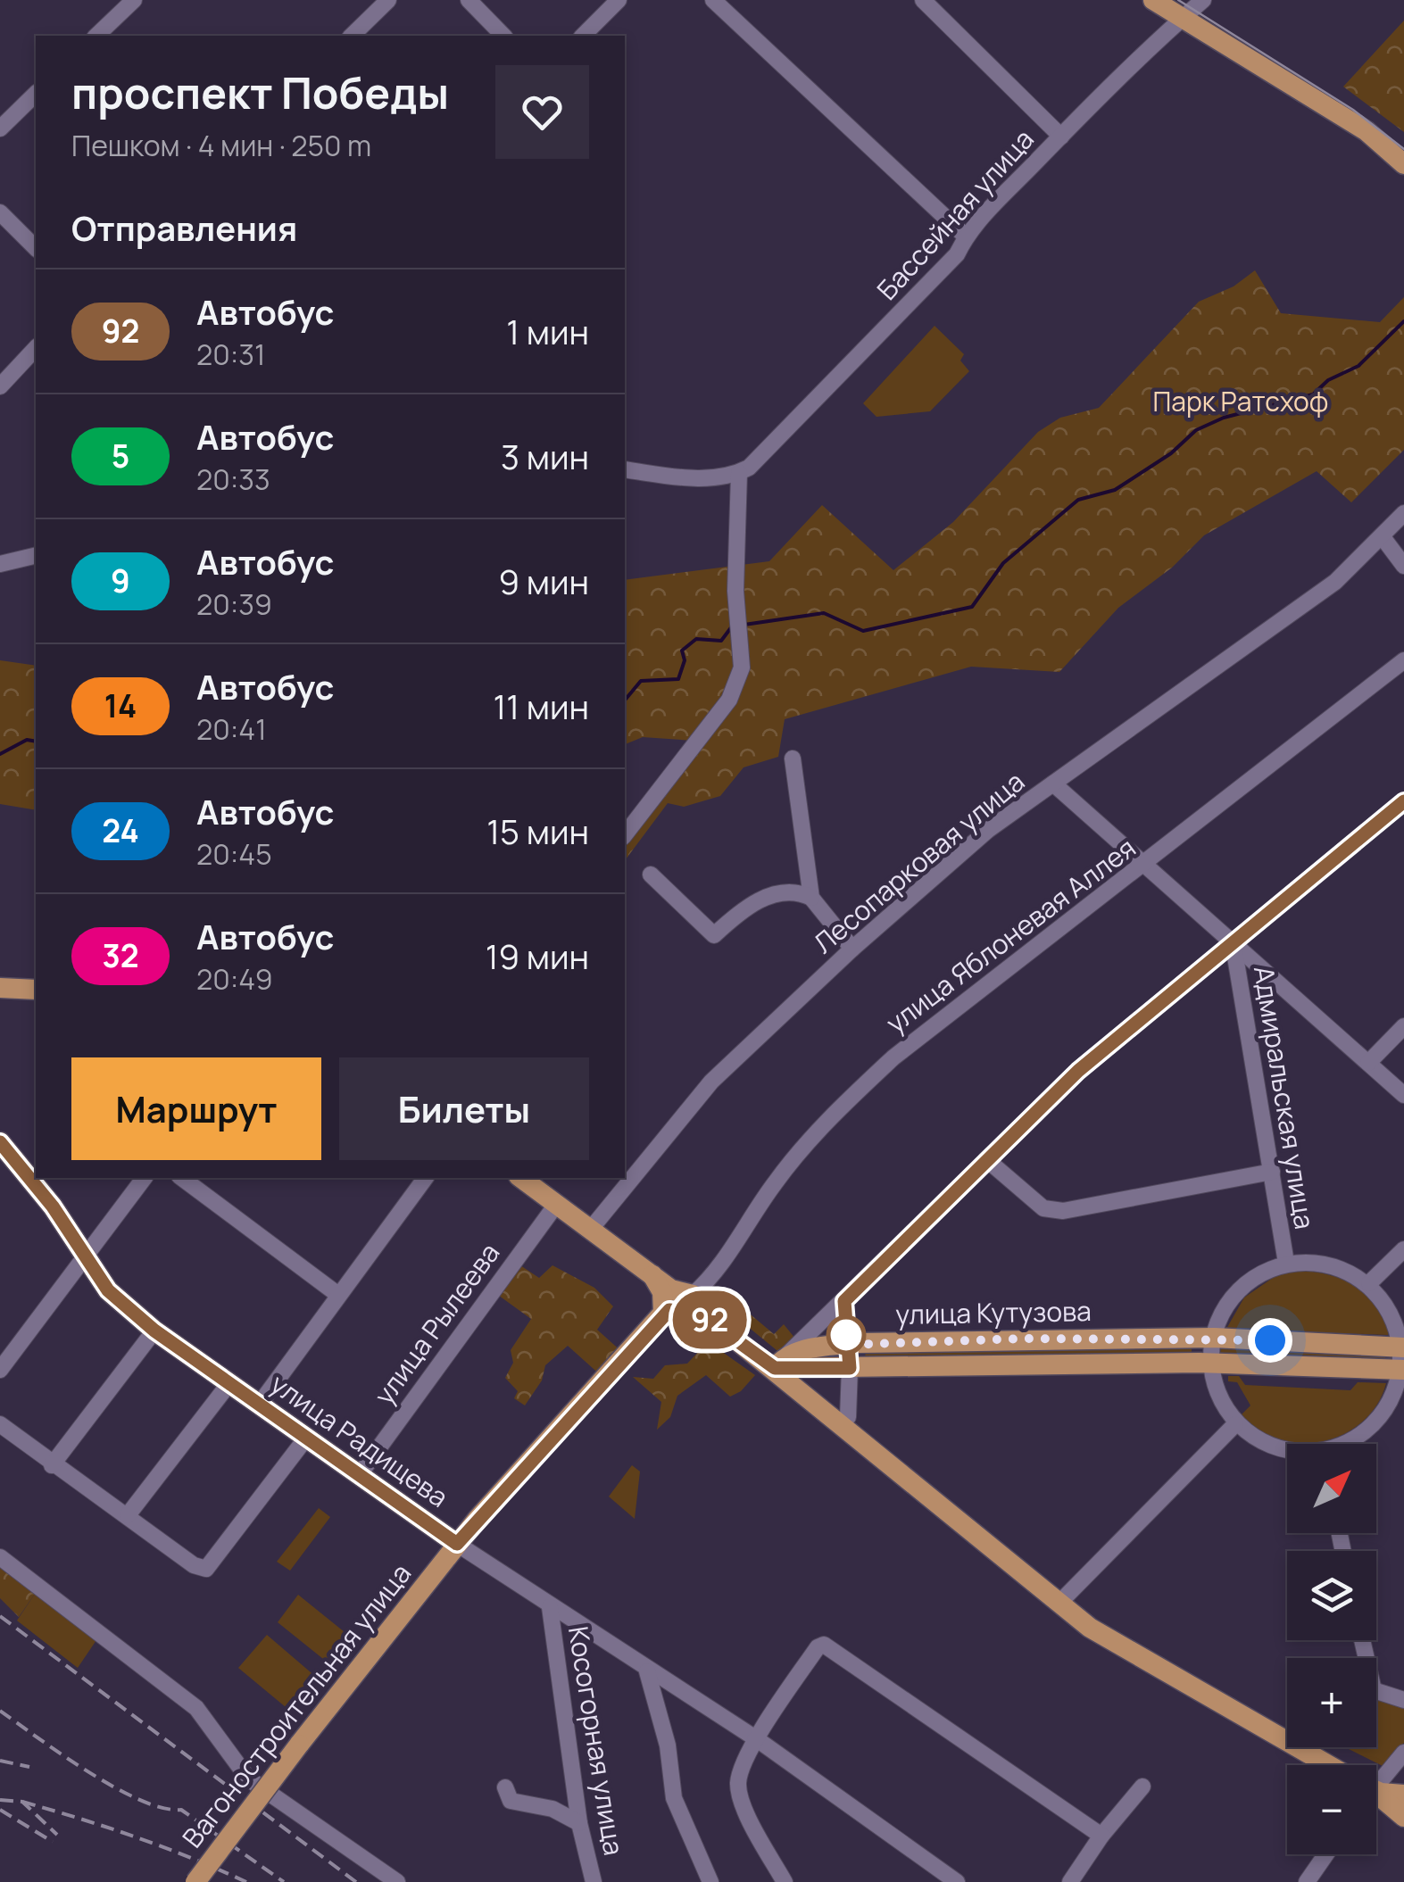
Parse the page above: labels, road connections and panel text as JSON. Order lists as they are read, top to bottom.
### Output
{
  "streets": {
    "main road": ["улица Кутузова", "улица Радищева", "Вагоностроительная улица"],
    "street": [
      "Бассейная улица",
      "Лесопарковая улица",
      "улица Яблоневая Аллея",
      "Адмиральская улица",
      "улица Рылеева",
      "Косогорная улица"
    ]
  },
  "crossings": [
    ["улица Рылеева", "улица Радищева"],
    ["улица Радищева", "Вагоностроительная улица"],
    ["улица Радищева", "Косогорная улица"]
  ],
  "parks": ["Парк Ратсхоф"],
  "lines": ["bus line 92"],
  "north": "top right",
  "page": {
    "on_map": "92",
    "heading": [
      ["проспект Победы", "Пешком · 4 мин · 250 m"],
      "Отправления"
    ],
    "list": [
      {
        "mark": "92",
        "name": "Автобус",
        "note": "20:31",
        "value": "1 мин"
      },
      {
        "mark": "5",
        "name": "Автобус",
        "note": "20:33",
        "value": "3 мин"
      },
      {
        "mark": "9",
        "name": "Автобус",
        "note": "20:39",
        "value": "9 мин"
      },
      {
        "mark": "14",
        "name": "Автобус",
        "note": "20:41",
        "value": "11 мин"
      },
      {
        "mark": "24",
        "name": "Автобус",
        "note": "20:45",
        "value": "15 мин"
      },
      {
        "mark": "32",
        "name": "Автобус",
        "note": "20:49",
        "value": "19 мин"
      }
    ],
    "buttons": ["Маршрут", "Билеты"],
    "map_buttons": ["+", "−"]
  }
}
